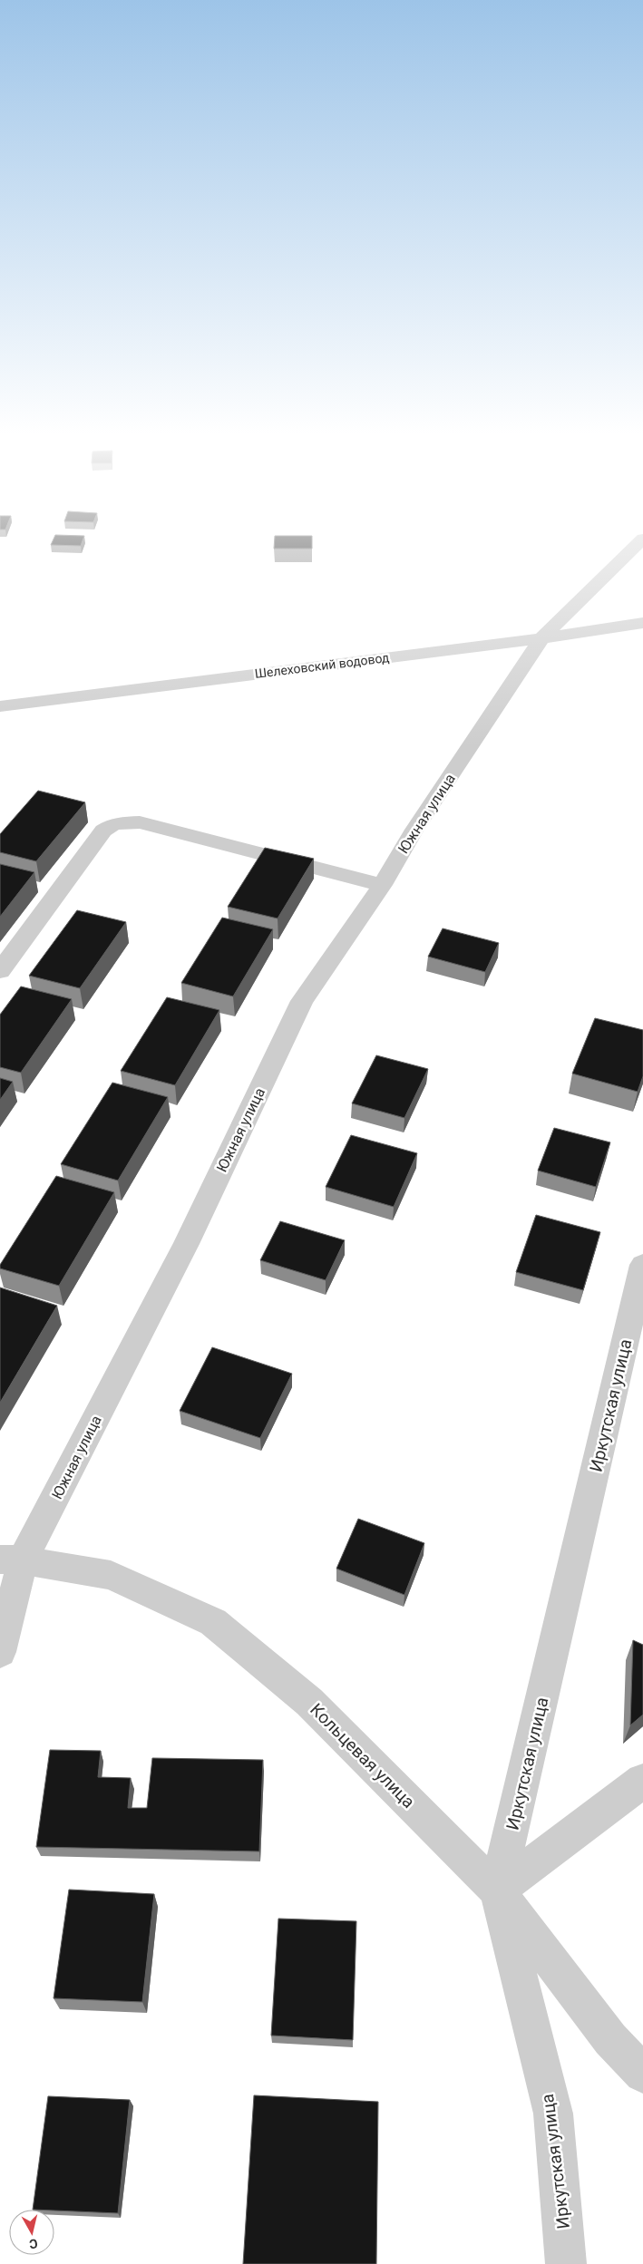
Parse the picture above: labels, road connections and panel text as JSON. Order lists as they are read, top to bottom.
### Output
{
  "streets": {
    "street": [
      "Шелеховский водовод",
      "Южная улица",
      "Иркутская улица",
      "Кольцевая улица"
    ]
  },
  "crossings": [
    ["Шелеховский водовод", "Южная улица"],
    ["Южная улица", "Кольцевая улица"],
    ["Иркутская улица", "Кольцевая улица"]
  ],
  "north": "bottom"
}
